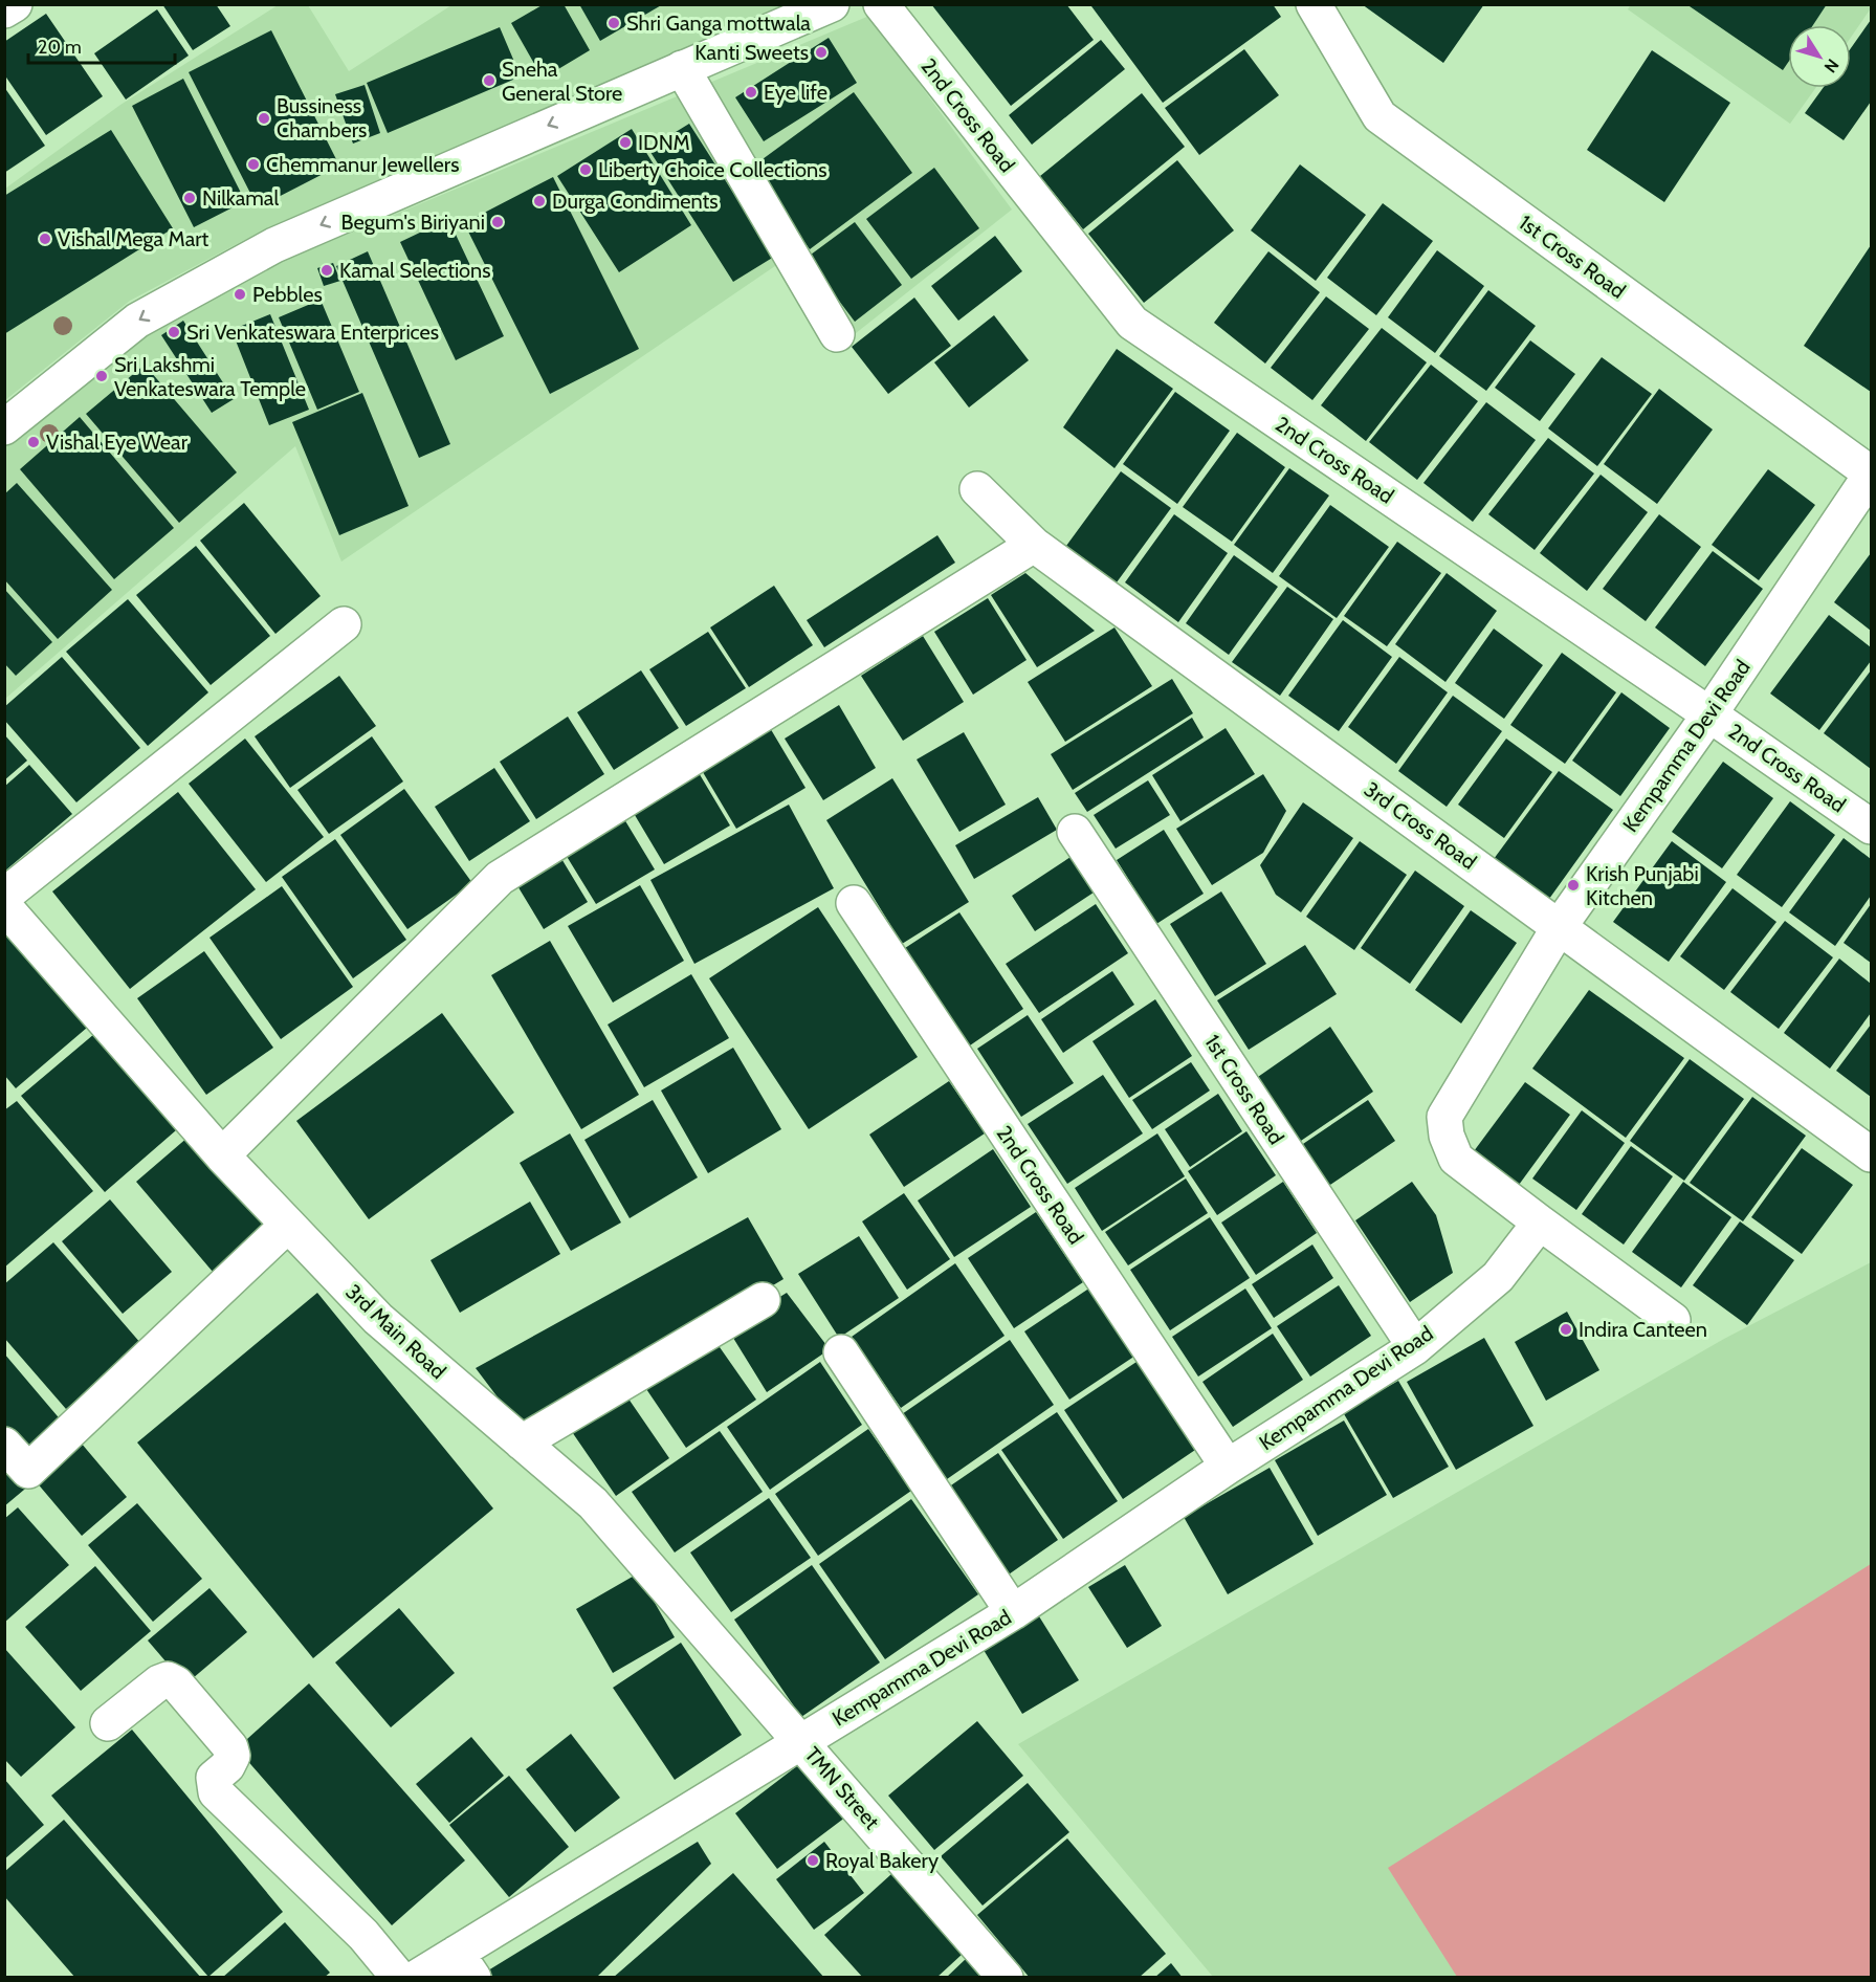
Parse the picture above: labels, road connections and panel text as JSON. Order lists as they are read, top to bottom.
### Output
{
  "streets": {
    "street": [
      "2nd Cross Road",
      "1st Cross Road",
      "Kempamma Devi Road",
      "3rd Cross Road",
      "3rd Main Road",
      "TMN Street"
    ]
  },
  "crossings": [
    ["2nd Cross Road", "Kempamma Devi Road"],
    ["1st Cross Road", "Kempamma Devi Road"],
    ["Kempamma Devi Road", "3rd Cross Road"],
    ["Kempamma Devi Road", "3rd Main Road"],
    ["Kempamma Devi Road", "TMN Street"],
    ["3rd Main Road", "TMN Street"]
  ],
  "places": [
    "Shri Ganga mottwala",
    "Kanti Sweets",
    "Sneha General Store",
    "Eye life",
    "Bussiness Chambers",
    "IDNM",
    "Chemmanur Jewellers",
    "Liberty Choice Collections",
    "Nilkamal",
    "Durga Condiments",
    "Begum's Biriyani",
    "Vishal Mega Mart",
    "Kamal Selections",
    "Pebbles",
    "Sri Venkateswara Enterprices",
    "Sri Lakshmi Venkateswara Temple",
    "Vishal Eye Wear",
    "Krish Punjabi Kitchen",
    "Indira Canteen",
    "Royal Bakery"
  ],
  "scale_bar": "20 m",
  "north": "bottom right"
}
